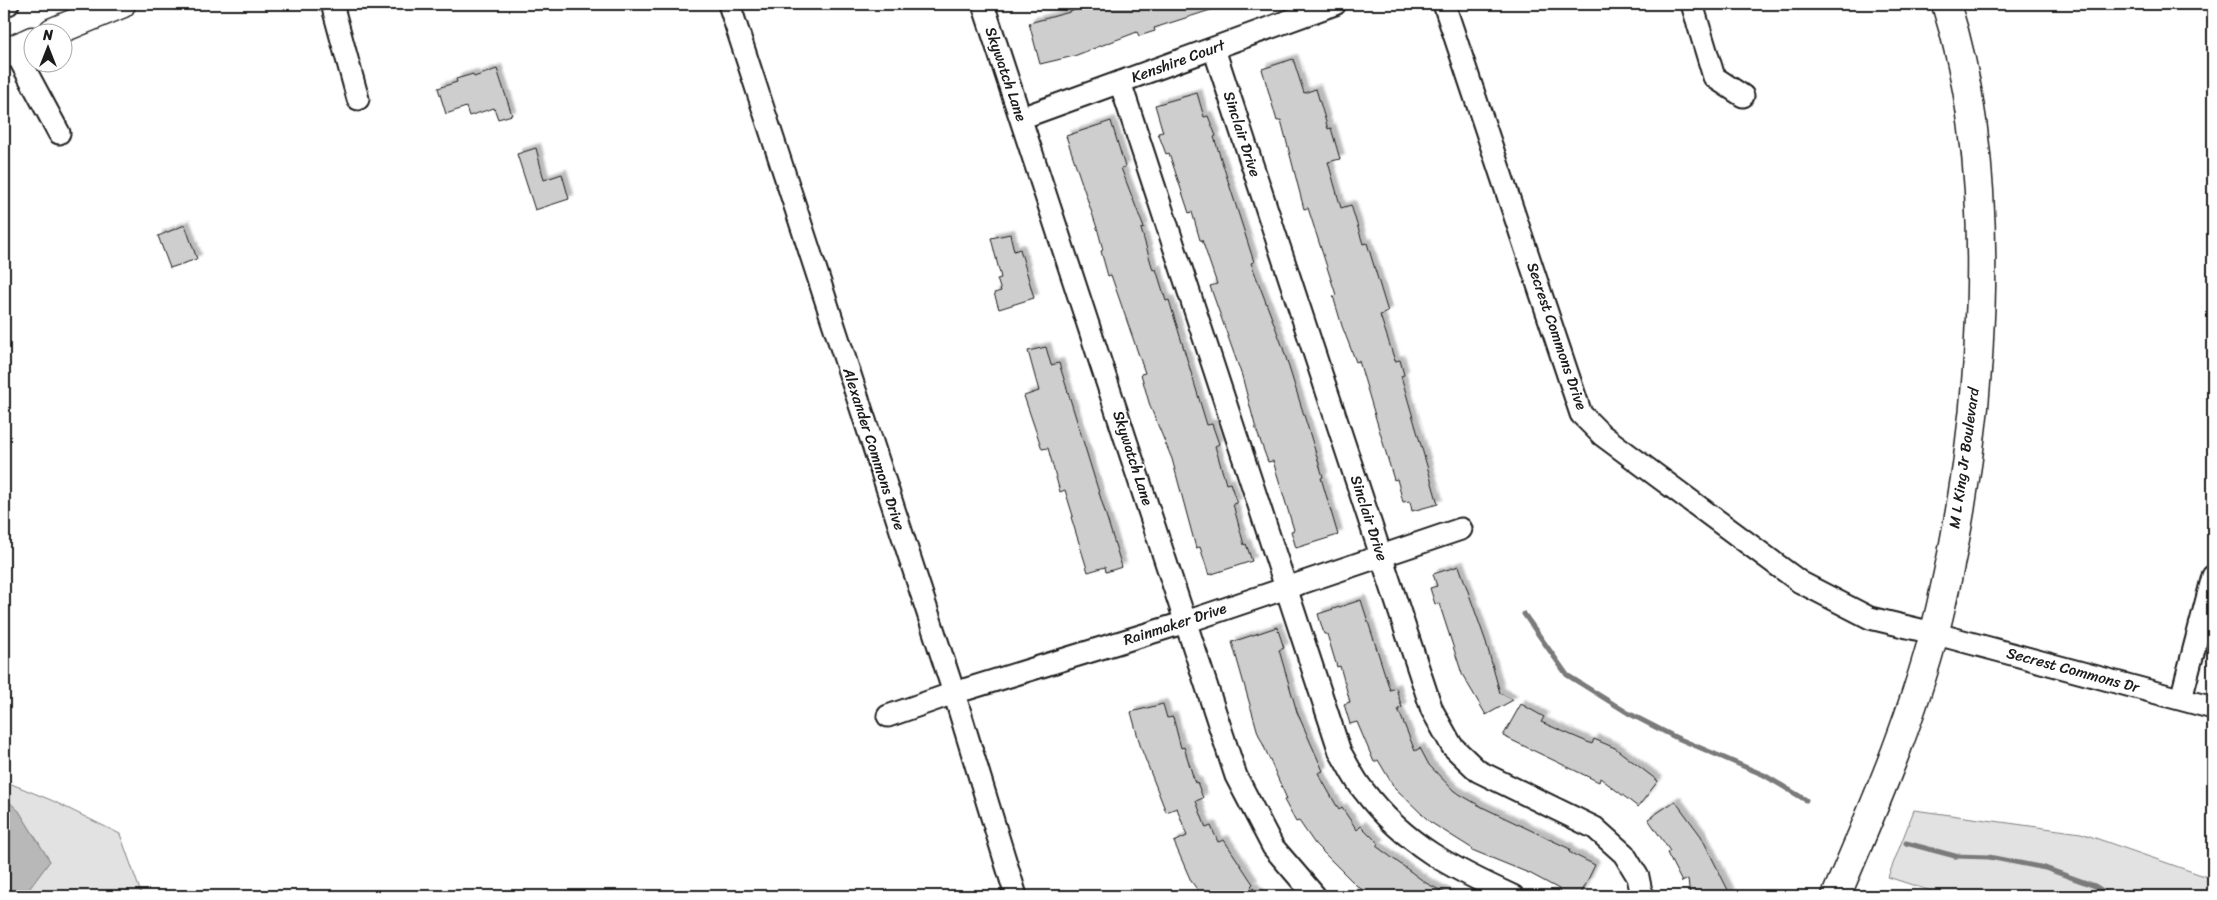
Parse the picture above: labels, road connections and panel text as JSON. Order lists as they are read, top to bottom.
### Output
{
  "streets": {
    "main road": ["M L King Jr Boulevard"],
    "street": [
      "Kenshire Court",
      "Skywatch Lane",
      "Sinclair Drive",
      "Secrest Commons Drive",
      "Alexander Commons Drive",
      "Rainmaker Drive",
      "Secrest Commons Dr"
    ]
  },
  "crossings": [
    ["Kenshire Court", "Skywatch Lane"],
    ["Kenshire Court", "Sinclair Drive"],
    ["Skywatch Lane", "Rainmaker Drive"],
    ["Sinclair Drive", "Rainmaker Drive"],
    ["Secrest Commons Drive", "M L King Jr Boulevard"],
    ["Secrest Commons Drive", "Secrest Commons Dr"],
    ["Alexander Commons Drive", "Rainmaker Drive"],
    ["M L King Jr Boulevard", "Secrest Commons Dr"]
  ],
  "north": "top"
}
